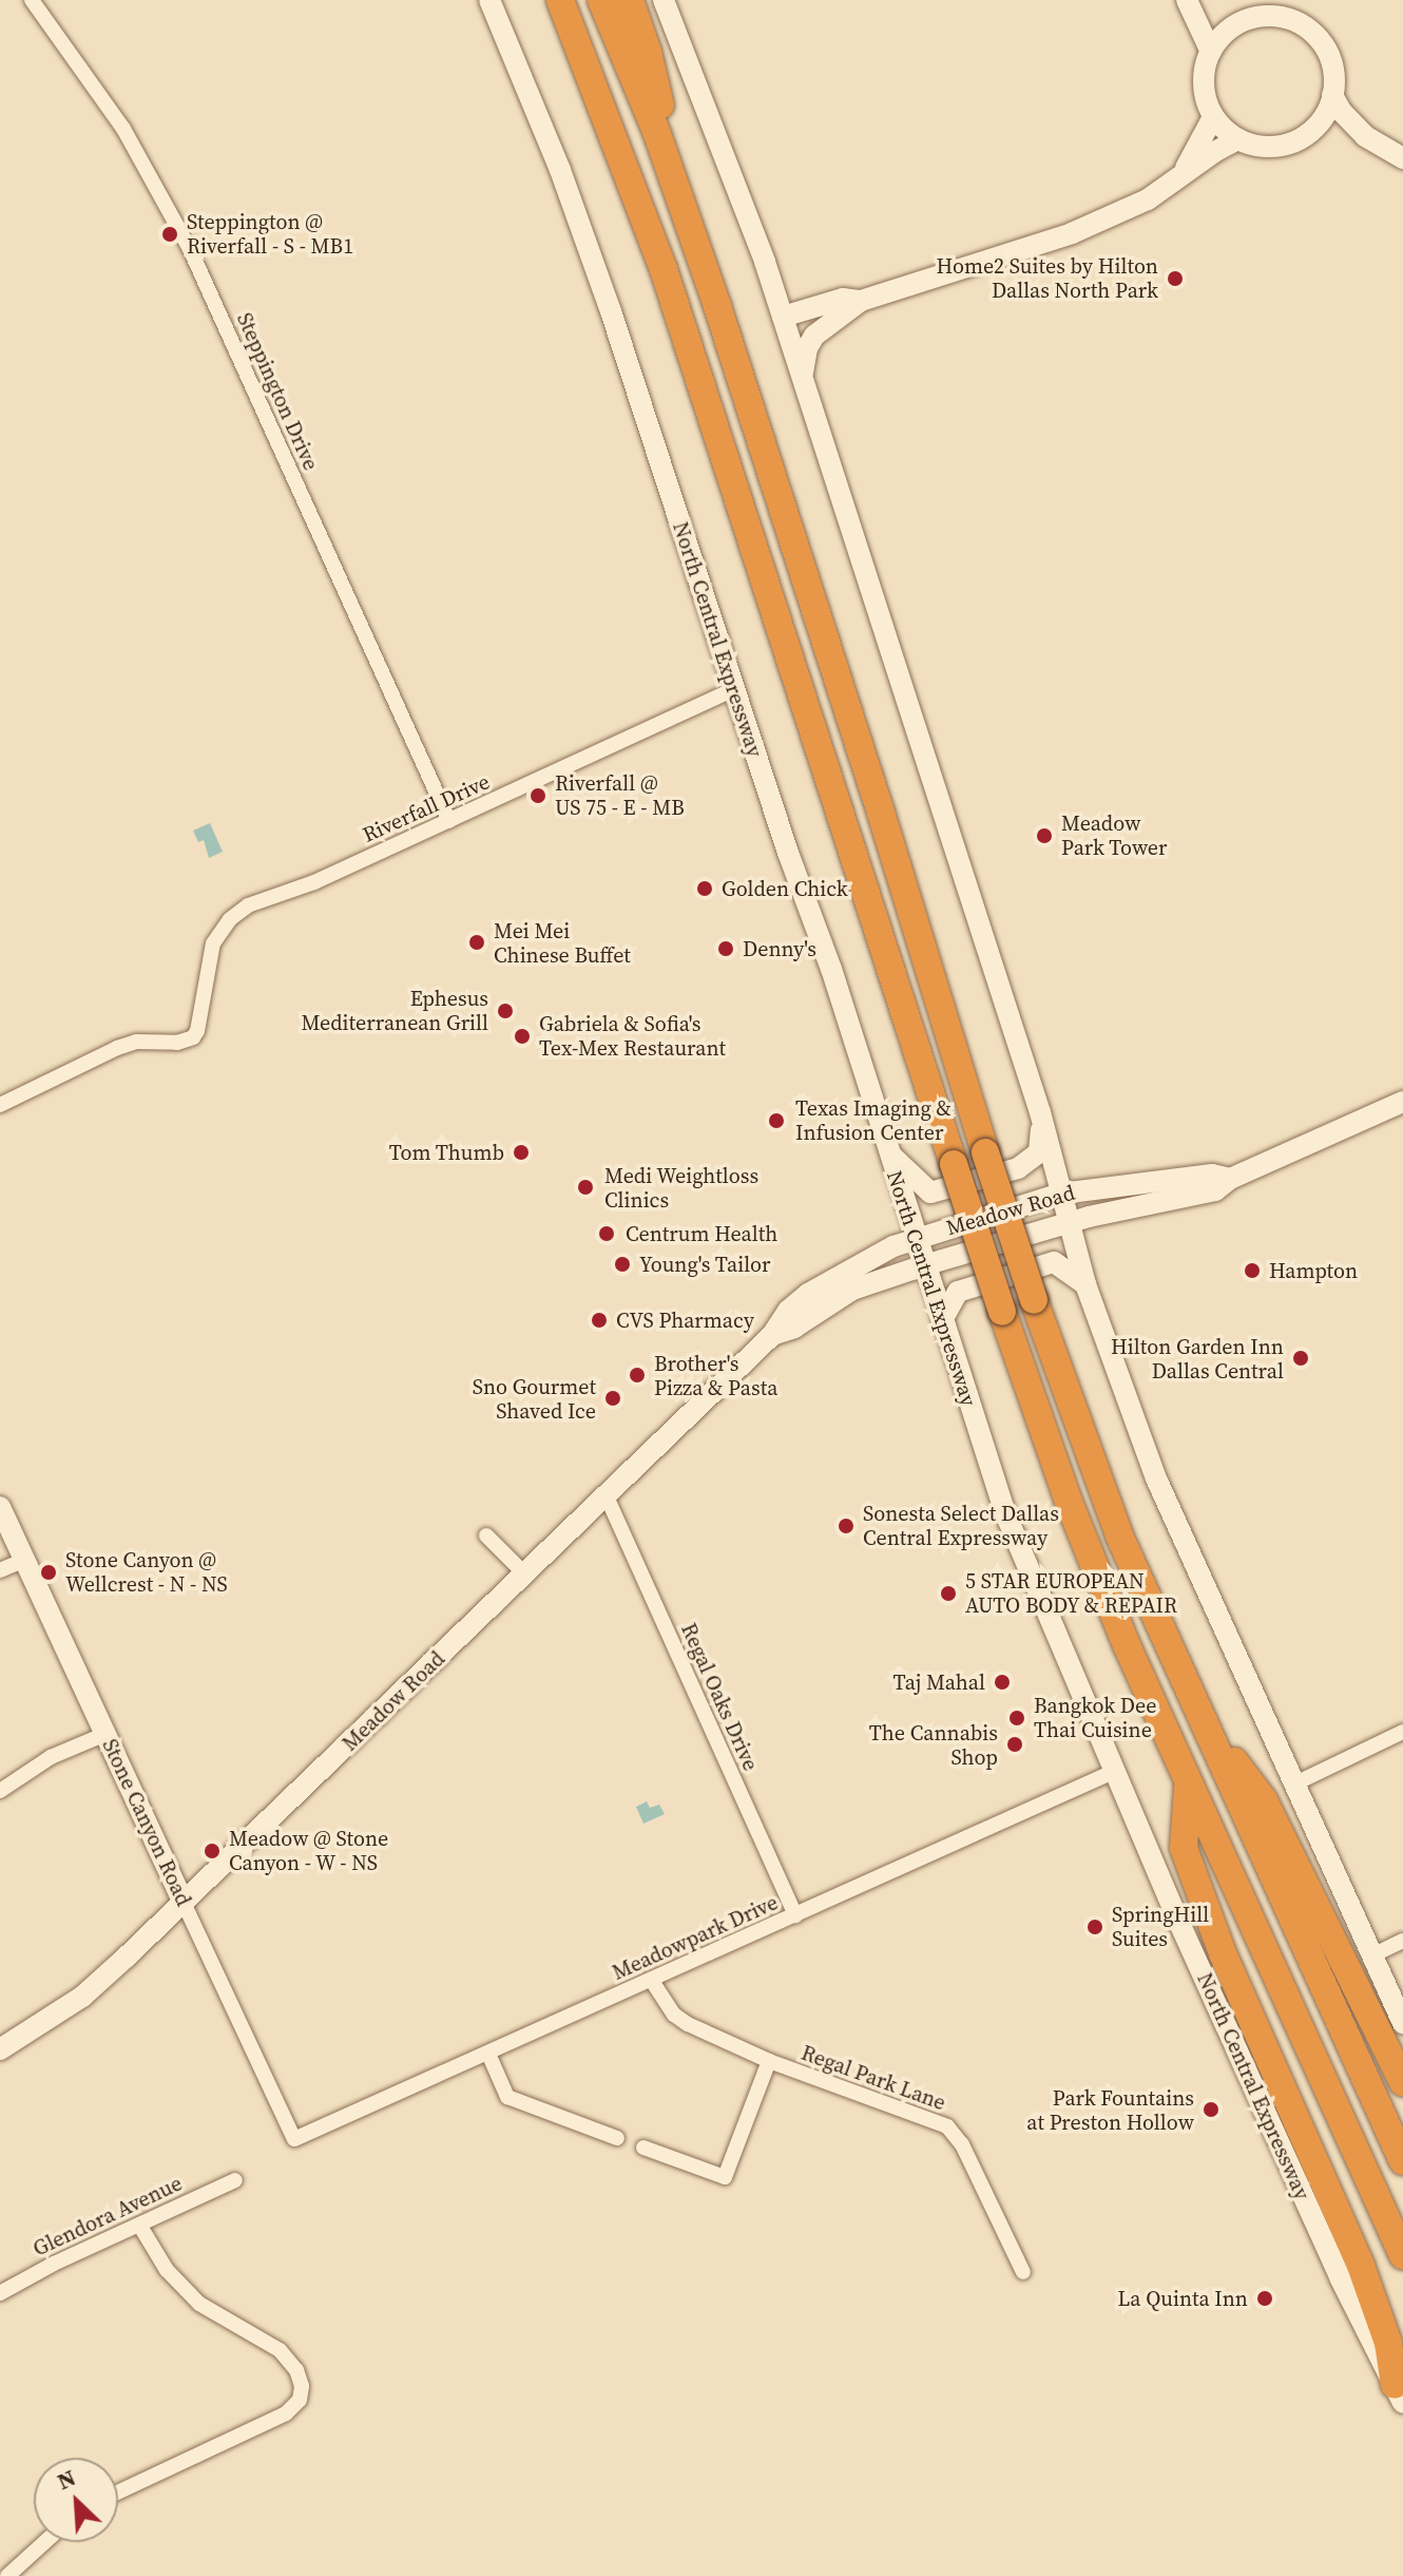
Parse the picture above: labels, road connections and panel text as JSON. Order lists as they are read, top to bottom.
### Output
{
  "streets": {
    "main road": ["North Central Expressway", "Meadow Road", "Stone Canyon Road"],
    "street": [
      "Steppington Drive",
      "Riverfall Drive",
      "Regal Oaks Drive",
      "Meadowpark Drive",
      "Regal Park Lane",
      "Glendora Avenue"
    ]
  },
  "crossings": [
    ["Steppington Drive", "Riverfall Drive"],
    ["North Central Expressway", "Riverfall Drive"],
    ["North Central Expressway", "Meadow Road"],
    ["North Central Expressway", "Meadowpark Drive"],
    ["Meadow Road", "Regal Oaks Drive"],
    ["Meadow Road", "Stone Canyon Road"],
    ["Regal Oaks Drive", "Meadowpark Drive"],
    ["Stone Canyon Road", "Meadowpark Drive"],
    ["Meadowpark Drive", "Regal Park Lane"]
  ],
  "places": [
    "Steppington @ Riverfall - S - MB1",
    "Home2 Suites by Hilton Dallas North Park",
    "Riverfall @ US 75 - E - MB",
    "Meadow Park Tower",
    "Golden Chick",
    "Mei Mei Chinese Buffet",
    "Denny's",
    "Ephesus Mediterranean Grill",
    "Gabriela & Sofia's Tex-Mex Restaurant",
    "Texas Imaging & Infusion Center",
    "Tom Thumb",
    "Medi Weightloss Clinics",
    "Centrum Health",
    "Young's Tailor",
    "Hampton",
    "CVS Pharmacy",
    "Hilton Garden Inn Dallas Central",
    "Brother's Pizza & Pasta",
    "Sno Gourmet Shaved Ice",
    "Sonesta Select Dallas Central Expressway",
    "Stone Canyon @ Wellcrest - N - NS",
    "5 STAR EUROPEAN AUTO BODY & REPAIR",
    "Taj Mahal",
    "Bangkok Dee Thai Cuisine",
    "The Cannabis Shop",
    "Meadow @ Stone Canyon - W - NS",
    "SpringHill Suites",
    "Park Fountains at Preston Hollow",
    "La Quinta Inn"
  ],
  "north": "top left"
}
